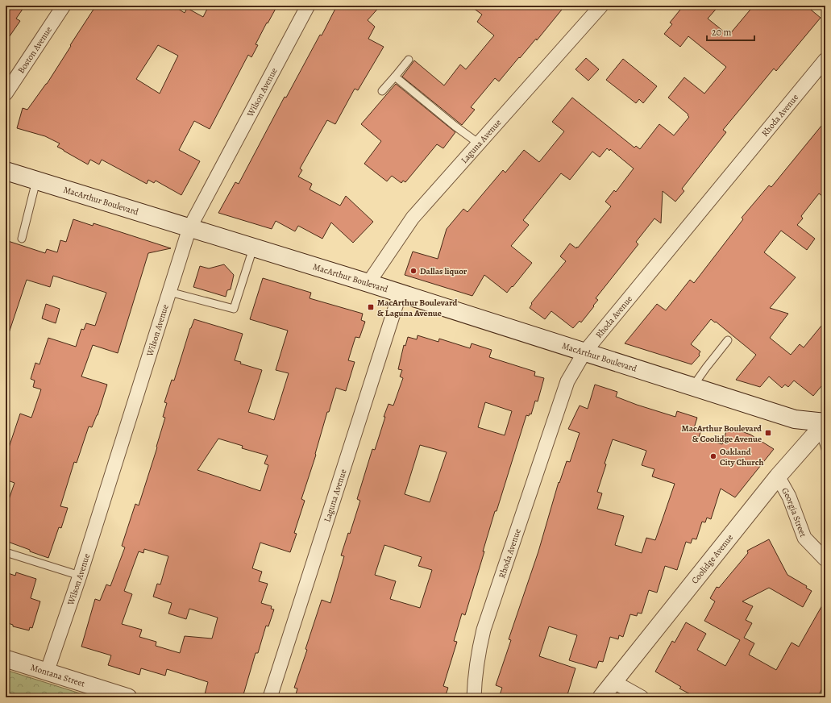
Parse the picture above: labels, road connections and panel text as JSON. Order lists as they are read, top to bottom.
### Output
{
  "streets": {
    "main road": ["MacArthur Boulevard"],
    "street": [
      "Boston Avenue",
      "Wilson Avenue",
      "Rhoda Avenue",
      "Laguna Avenue",
      "Georgia Street",
      "Coolidge Avenue",
      "Montana Street"
    ]
  },
  "crossings": [
    ["Wilson Avenue", "MacArthur Boulevard"],
    ["Wilson Avenue", "Montana Street"],
    ["Rhoda Avenue", "MacArthur Boulevard"],
    ["Laguna Avenue", "MacArthur Boulevard"],
    ["MacArthur Boulevard", "Coolidge Avenue"],
    ["Georgia Street", "Coolidge Avenue"]
  ],
  "places": {
    "other": ["Dallas liquor", "Oakland City Church"],
    "transit": ["MacArthur Boulevard & Laguna Avenue", "MacArthur Boulevard & Coolidge Avenue"]
  },
  "scale_bar": "20 m"
}
